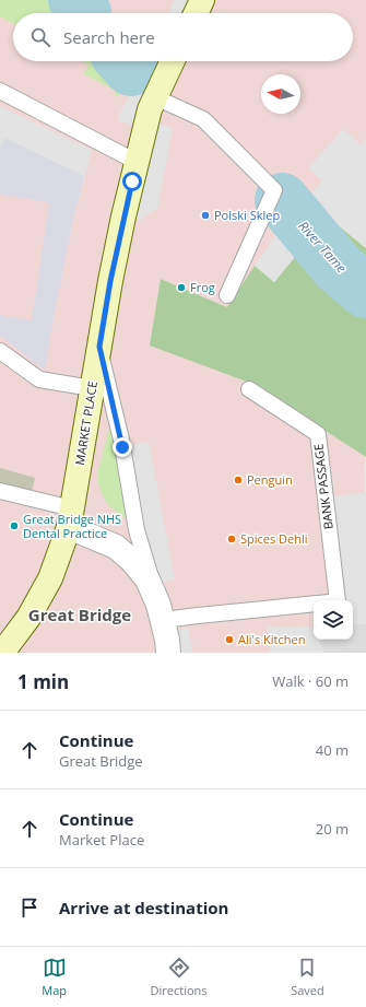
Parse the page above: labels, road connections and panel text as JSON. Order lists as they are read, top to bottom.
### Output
{
  "streets": {
    "main road": ["MARKET PLACE"],
    "lane": ["BANK PASSAGE"]
  },
  "crossings": [
    ["MARKET PLACE", "BANK PASSAGE"]
  ],
  "districts": ["Great Bridge"],
  "water": ["River Tame"],
  "places": [
    "Polski Sklep",
    "Frog",
    "Penguin",
    "Great Bridge NHS Dental Practice",
    "Spices Dehli",
    "Ali's Kitchen"
  ],
  "north": "left",
  "page": {
    "search": "Search here",
    "heading": ["1 min", "Walk · 60 m"],
    "list": [
      ["Continue", "Great Bridge", "40 m"],
      ["Continue", "Market Place", "20 m"],
      "Arrive at destination"
    ],
    "nav": ["Map", "Directions", "Saved"]
  }
}
